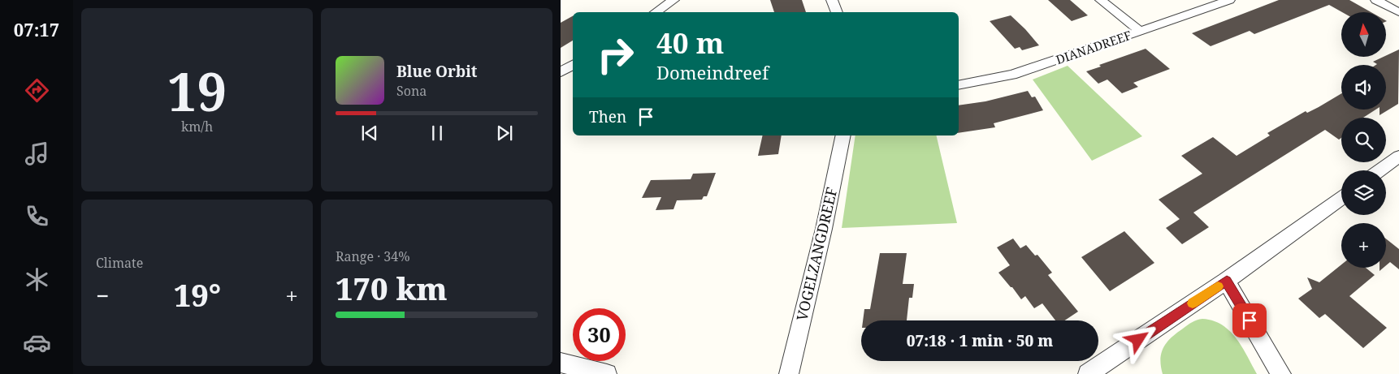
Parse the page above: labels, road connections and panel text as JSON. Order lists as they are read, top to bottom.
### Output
{
  "streets": {
    "street": ["DIANADREEF", "VOGELZANGDREEF"]
  },
  "north": "top",
  "page": {
    "tabs": "07:17",
    "tile": [
      ["19", "km/h"],
      "Climate",
      ["Range · 34%", "170 km"]
    ],
    "map_buttons": "+",
    "turn": ["40 m", "Domeindreef"],
    "song": ["Blue Orbit", "Sona"],
    "then": "Then",
    "heat": ["−", "19°", "+"],
    "limit": "30",
    "trip": "07:18 · 1 min · 50 m"
  }
}
